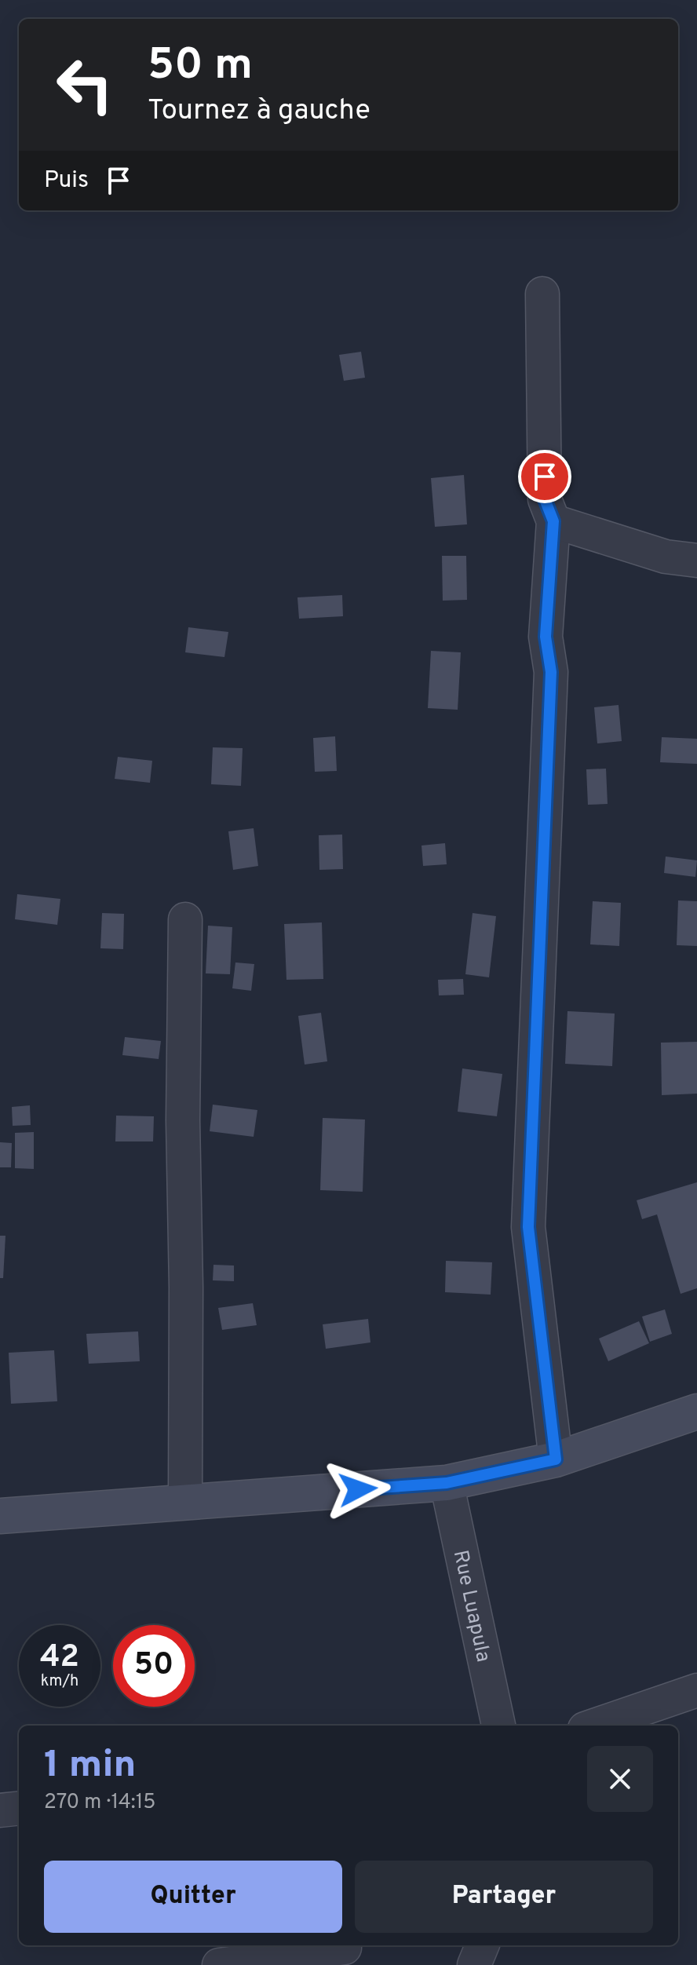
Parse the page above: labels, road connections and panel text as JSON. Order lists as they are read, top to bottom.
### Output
{
  "streets": {
    "street": ["Rue Luapula"]
  },
  "page": {
    "turn": ["50 m", "Tournez à gauche"],
    "then": "Puis",
    "speed": "42 km/h",
    "limit": "50",
    "heading": ["1 min", "270 m · 14:15"],
    "buttons": ["Quitter", "Partager"]
  }
}
